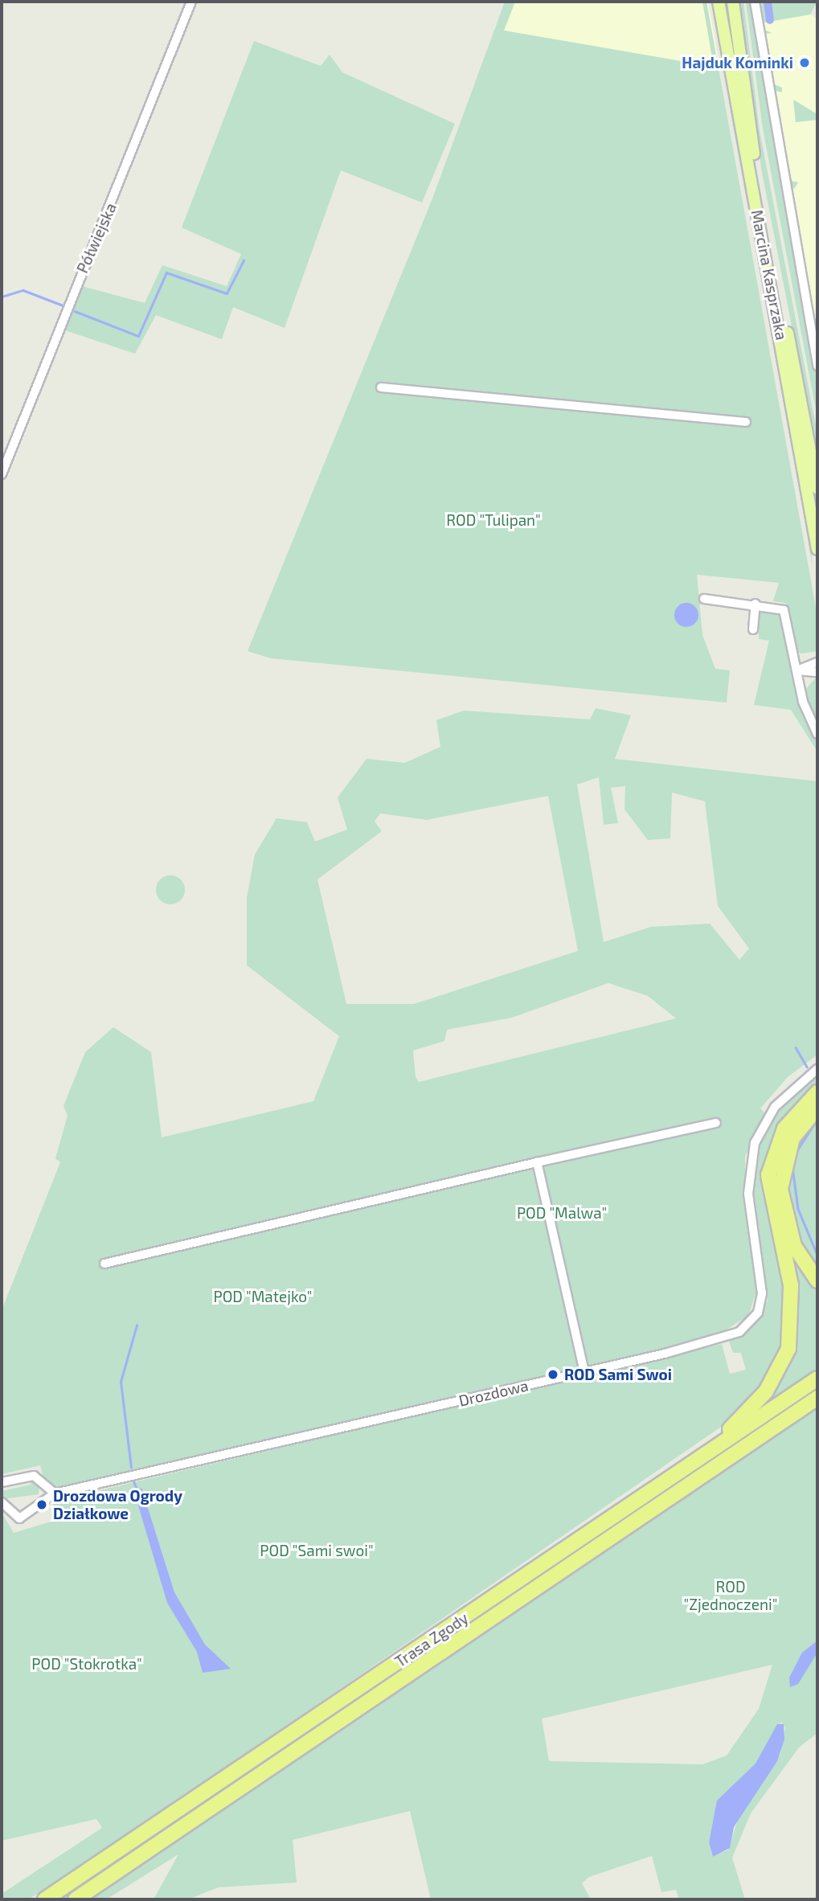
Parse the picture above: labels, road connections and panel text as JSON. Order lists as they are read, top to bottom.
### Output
{
  "streets": {
    "highway": ["Trasa Zgody"],
    "main road": ["Marcina Kasprzaka"],
    "street": ["Półwiejska", "Drozdowa"]
  },
  "parks": [
    "ROD \"Tulipan\"",
    "POD \"Malwa\"",
    "POD \"Matejko\"",
    "POD \"Sami swoi\"",
    "ROD \"Zjednoczeni\"",
    "POD \"Stokrotka\""
  ],
  "places": ["Hajduk Kominki", "ROD Sami Swoi", "Drozdowa Ogrody Działkowe"]
}
